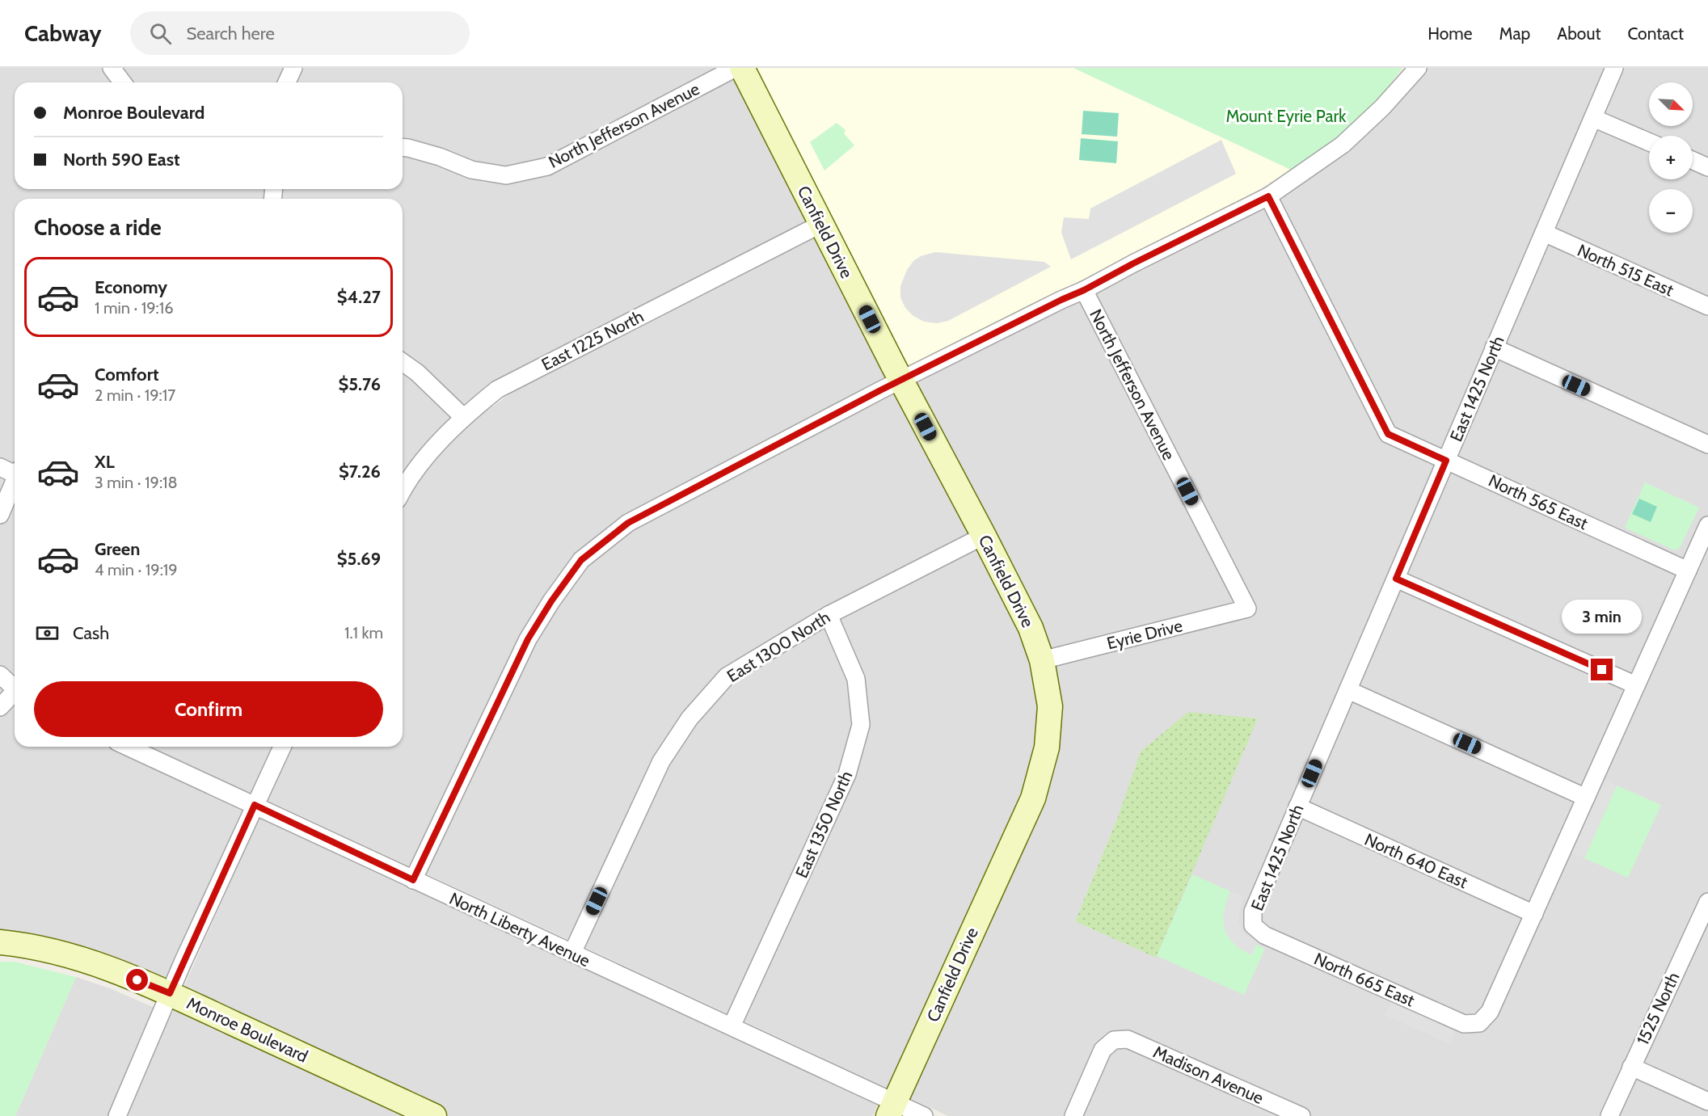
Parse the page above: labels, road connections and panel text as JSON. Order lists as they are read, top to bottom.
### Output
{
  "streets": {
    "street": [
      "North Jefferson Avenue",
      "Canfield Drive",
      "North 515 East",
      "East 1225 North",
      "East 1425 North",
      "North 565 East",
      "Eyrie Drive",
      "East 1300 North",
      "East 1350 North",
      "North 640 East",
      "North Liberty Avenue",
      "North 665 East",
      "1525 North",
      "Monroe Boulevard",
      "Madison Avenue"
    ]
  },
  "crossings": [
    ["North Jefferson Avenue", "Eyrie Drive"],
    ["Canfield Drive", "East 1225 North"],
    ["Canfield Drive", "Eyrie Drive"],
    ["Canfield Drive", "East 1300 North"],
    ["Canfield Drive", "North Liberty Avenue"],
    ["North 515 East", "East 1425 North"],
    ["East 1425 North", "North 565 East"],
    ["East 1425 North", "North 640 East"],
    ["East 1425 North", "North 665 East"],
    ["East 1300 North", "East 1350 North"],
    ["East 1300 North", "North Liberty Avenue"],
    ["East 1350 North", "North Liberty Avenue"],
    ["North 640 East", "North 665 East"]
  ],
  "parks": ["Mount Eyrie Park"],
  "north": "bottom right",
  "page": {
    "header": "Cabway",
    "search": "Search here",
    "nav": [
      "Home",
      "Map",
      "About",
      "Contact"
    ],
    "map_buttons": ["+", "−"],
    "banner": ["Monroe Boulevard", "North 590 East"],
    "heading": "Choose a ride",
    "list": [
      {
        "name": "Economy",
        "note": "1 min · 19:16",
        "value": "$4.27"
      },
      {
        "name": "Comfort",
        "note": "2 min · 19:17",
        "value": "$5.76"
      },
      {
        "name": "XL",
        "note": "3 min · 19:18",
        "value": "$7.26"
      },
      {
        "name": "Green",
        "note": "4 min · 19:19",
        "value": "$5.69"
      }
    ],
    "bubble": "3 min",
    "pay": ["Cash", "1.1 km"],
    "buttons": "Confirm"
  }
}
